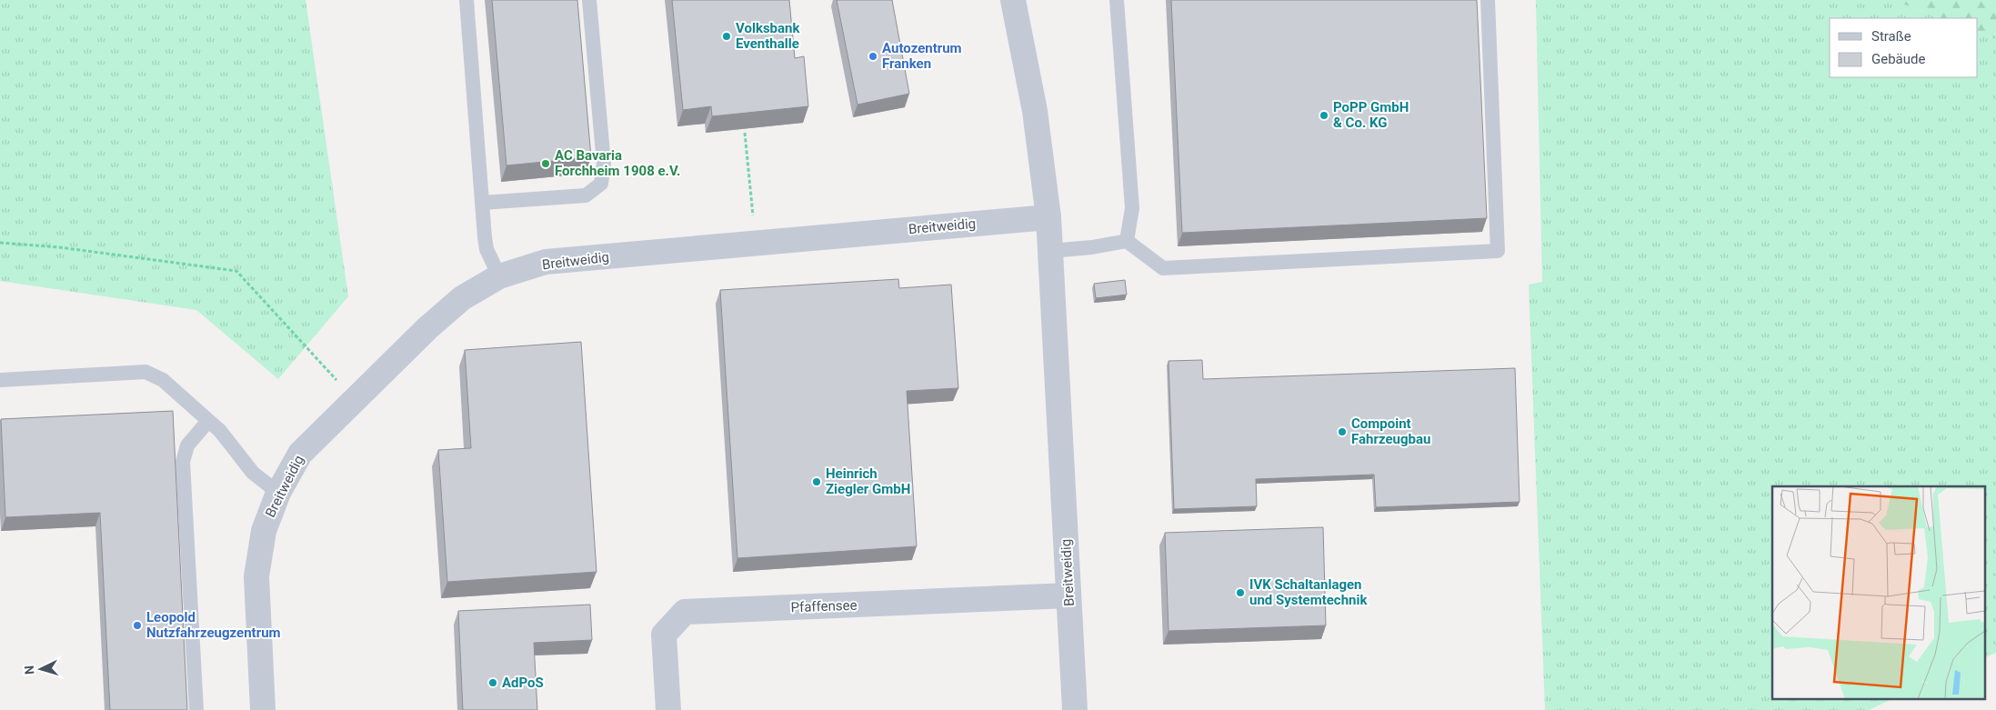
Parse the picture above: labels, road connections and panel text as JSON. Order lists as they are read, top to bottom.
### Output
{
  "streets": {
    "street": ["Breitweidig", "Pfaffensee"]
  },
  "crossings": [
    ["Breitweidig", "Pfaffensee"]
  ],
  "places": [
    "Volksbank Eventhalle",
    "Autozentrum Franken",
    "PoPP GmbH & Co. KG",
    "AC Bavaria Forchheim 1908 e.V.",
    "Compoint Fahrzeugbau",
    "Heinrich Ziegler GmbH",
    "IVK Schaltanlagen und Systemtechnik",
    "Leopold Nutzfahrzeugzentrum",
    "AdPoS"
  ],
  "legend": ["Straße", "Gebäude"],
  "north": "left"
}
